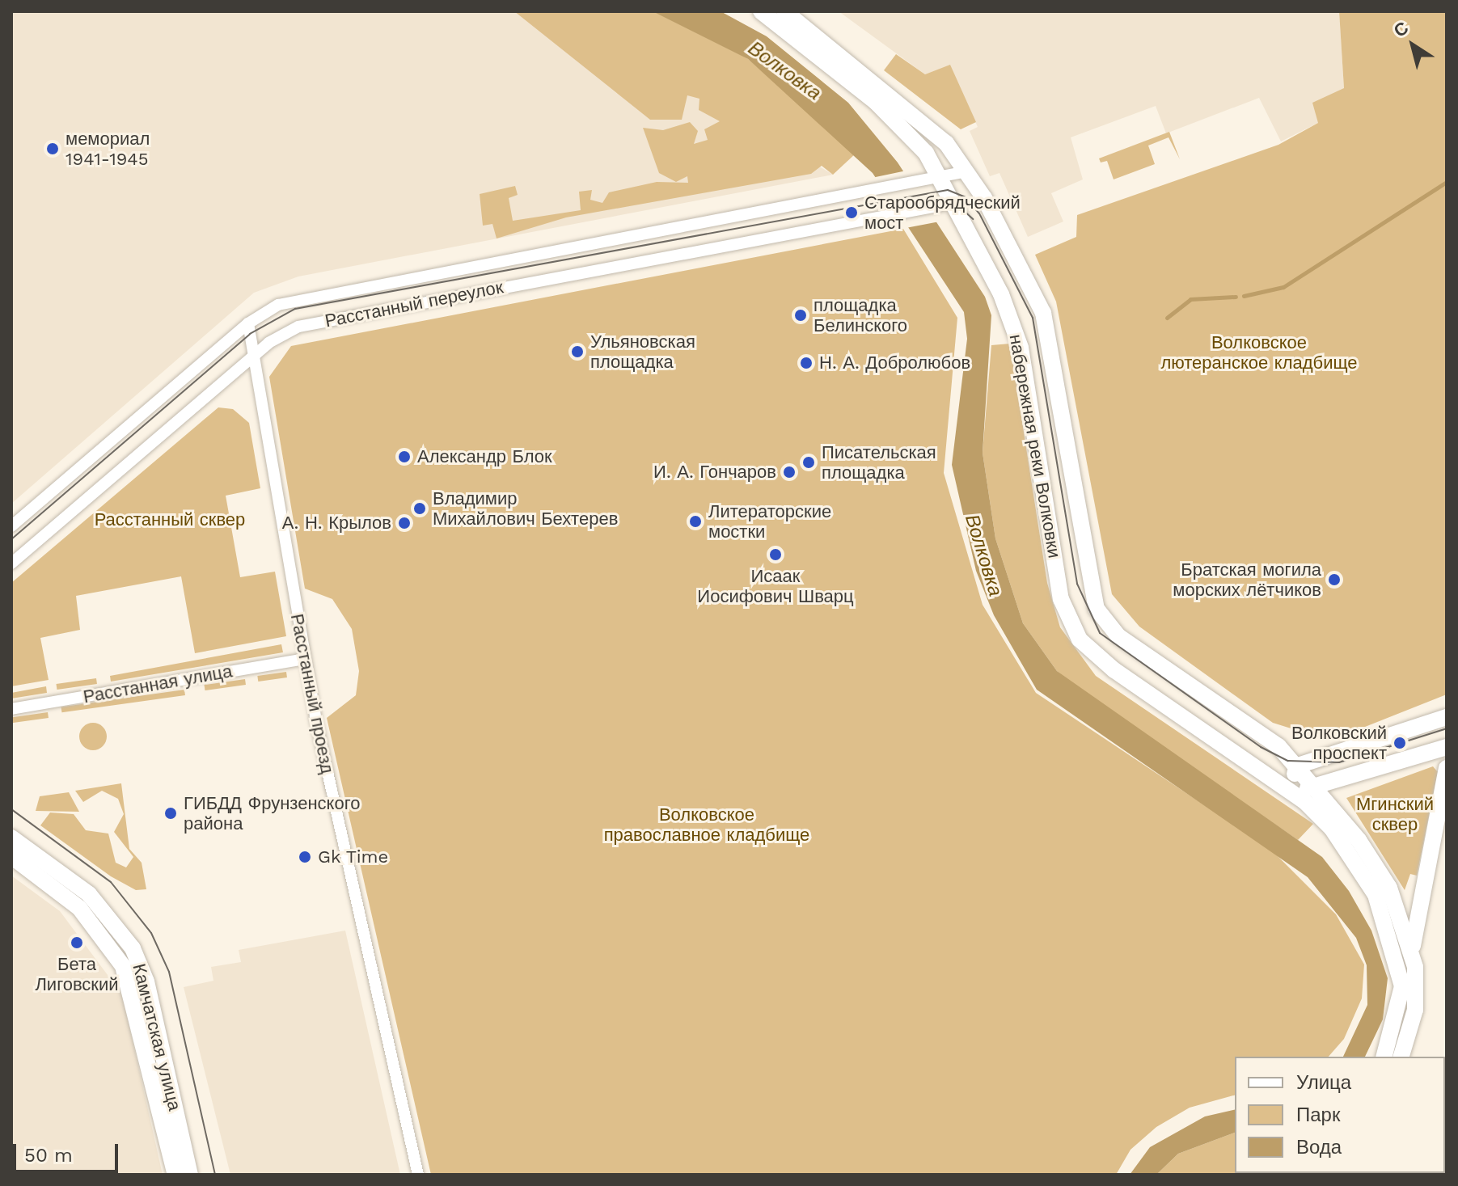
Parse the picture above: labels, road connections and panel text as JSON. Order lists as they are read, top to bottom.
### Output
{
  "streets": {
    "street": [
      "Расстанный переулок",
      "набережная реки Волковки",
      "Расстанная улица",
      "Расстанный проезд",
      "Камчатская улица"
    ]
  },
  "crossings": [
    ["Расстанный переулок", "набережная реки Волковки"],
    ["Расстанный переулок", "Расстанный проезд"],
    ["Расстанная улица", "Расстанный проезд"]
  ],
  "water": ["Волковка"],
  "parks": [
    "Волковское лютеранское кладбище",
    "Расстанный сквер",
    "Мгинский сквер",
    "Волковское православное кладбище"
  ],
  "places": [
    "мемориал 1941-1945",
    "Старообрядческий мост",
    "площадка Белинского",
    "Ульяновская площадка",
    "Н. А. Добролюбов",
    "Александр Блок",
    "Писательская площадка",
    "И. А. Гончаров",
    "Владимир Михайлович Бехтерев",
    "Литераторские мостки",
    "А. Н. Крылов",
    "Исаак Иосифович Шварц",
    "Братская могила морских лётчиков",
    "Волковский проспект",
    "ГИБДД Фрунзенского района",
    "Gk Time",
    "Бета Лиговский"
  ],
  "legend": ["Улица", "Парк", "Вода"],
  "scale_bar": "50 m",
  "north": "top left"
}
